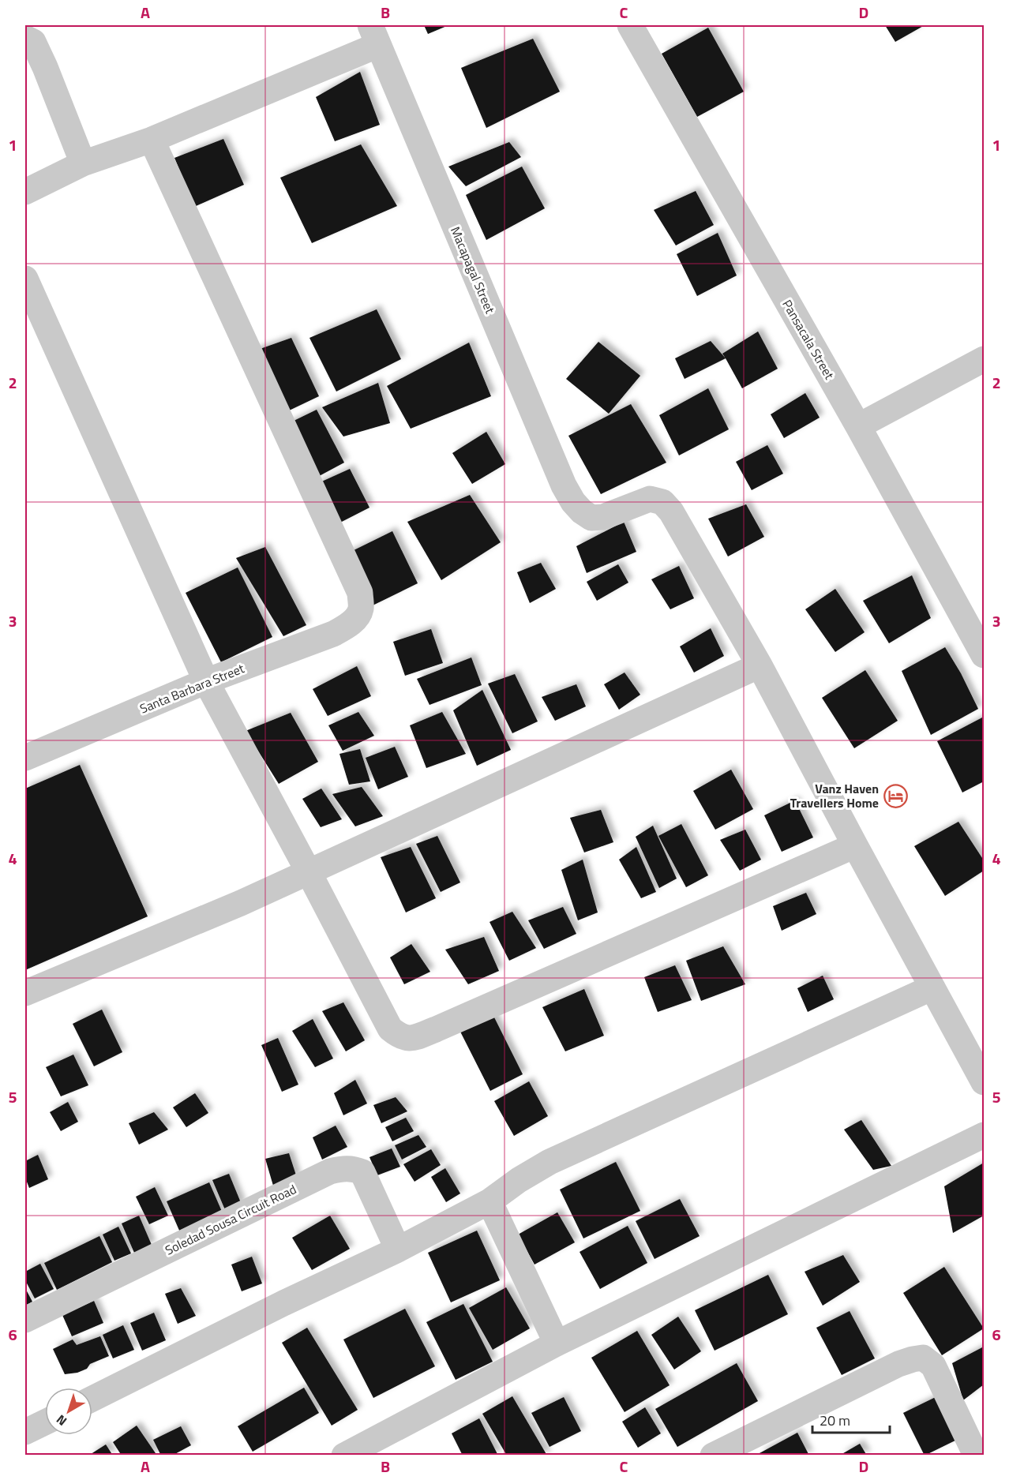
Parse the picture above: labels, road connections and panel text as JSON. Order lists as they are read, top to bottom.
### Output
{
  "streets": {
    "street": [
      "Macapagal Street",
      "Pansacala Street",
      "Santa Barbara Street",
      "Soledad Sousa Circuit Road"
    ]
  },
  "places": {
    "hotel": ["Vanz Haven Travellers Home"]
  },
  "scale_bar": "20 m",
  "north": "bottom left",
  "grid": {
    "columns": [
      "A",
      "B",
      "C",
      "D"
    ],
    "rows": [
      "1",
      "2",
      "3",
      "4",
      "5",
      "6"
    ]
  }
}
